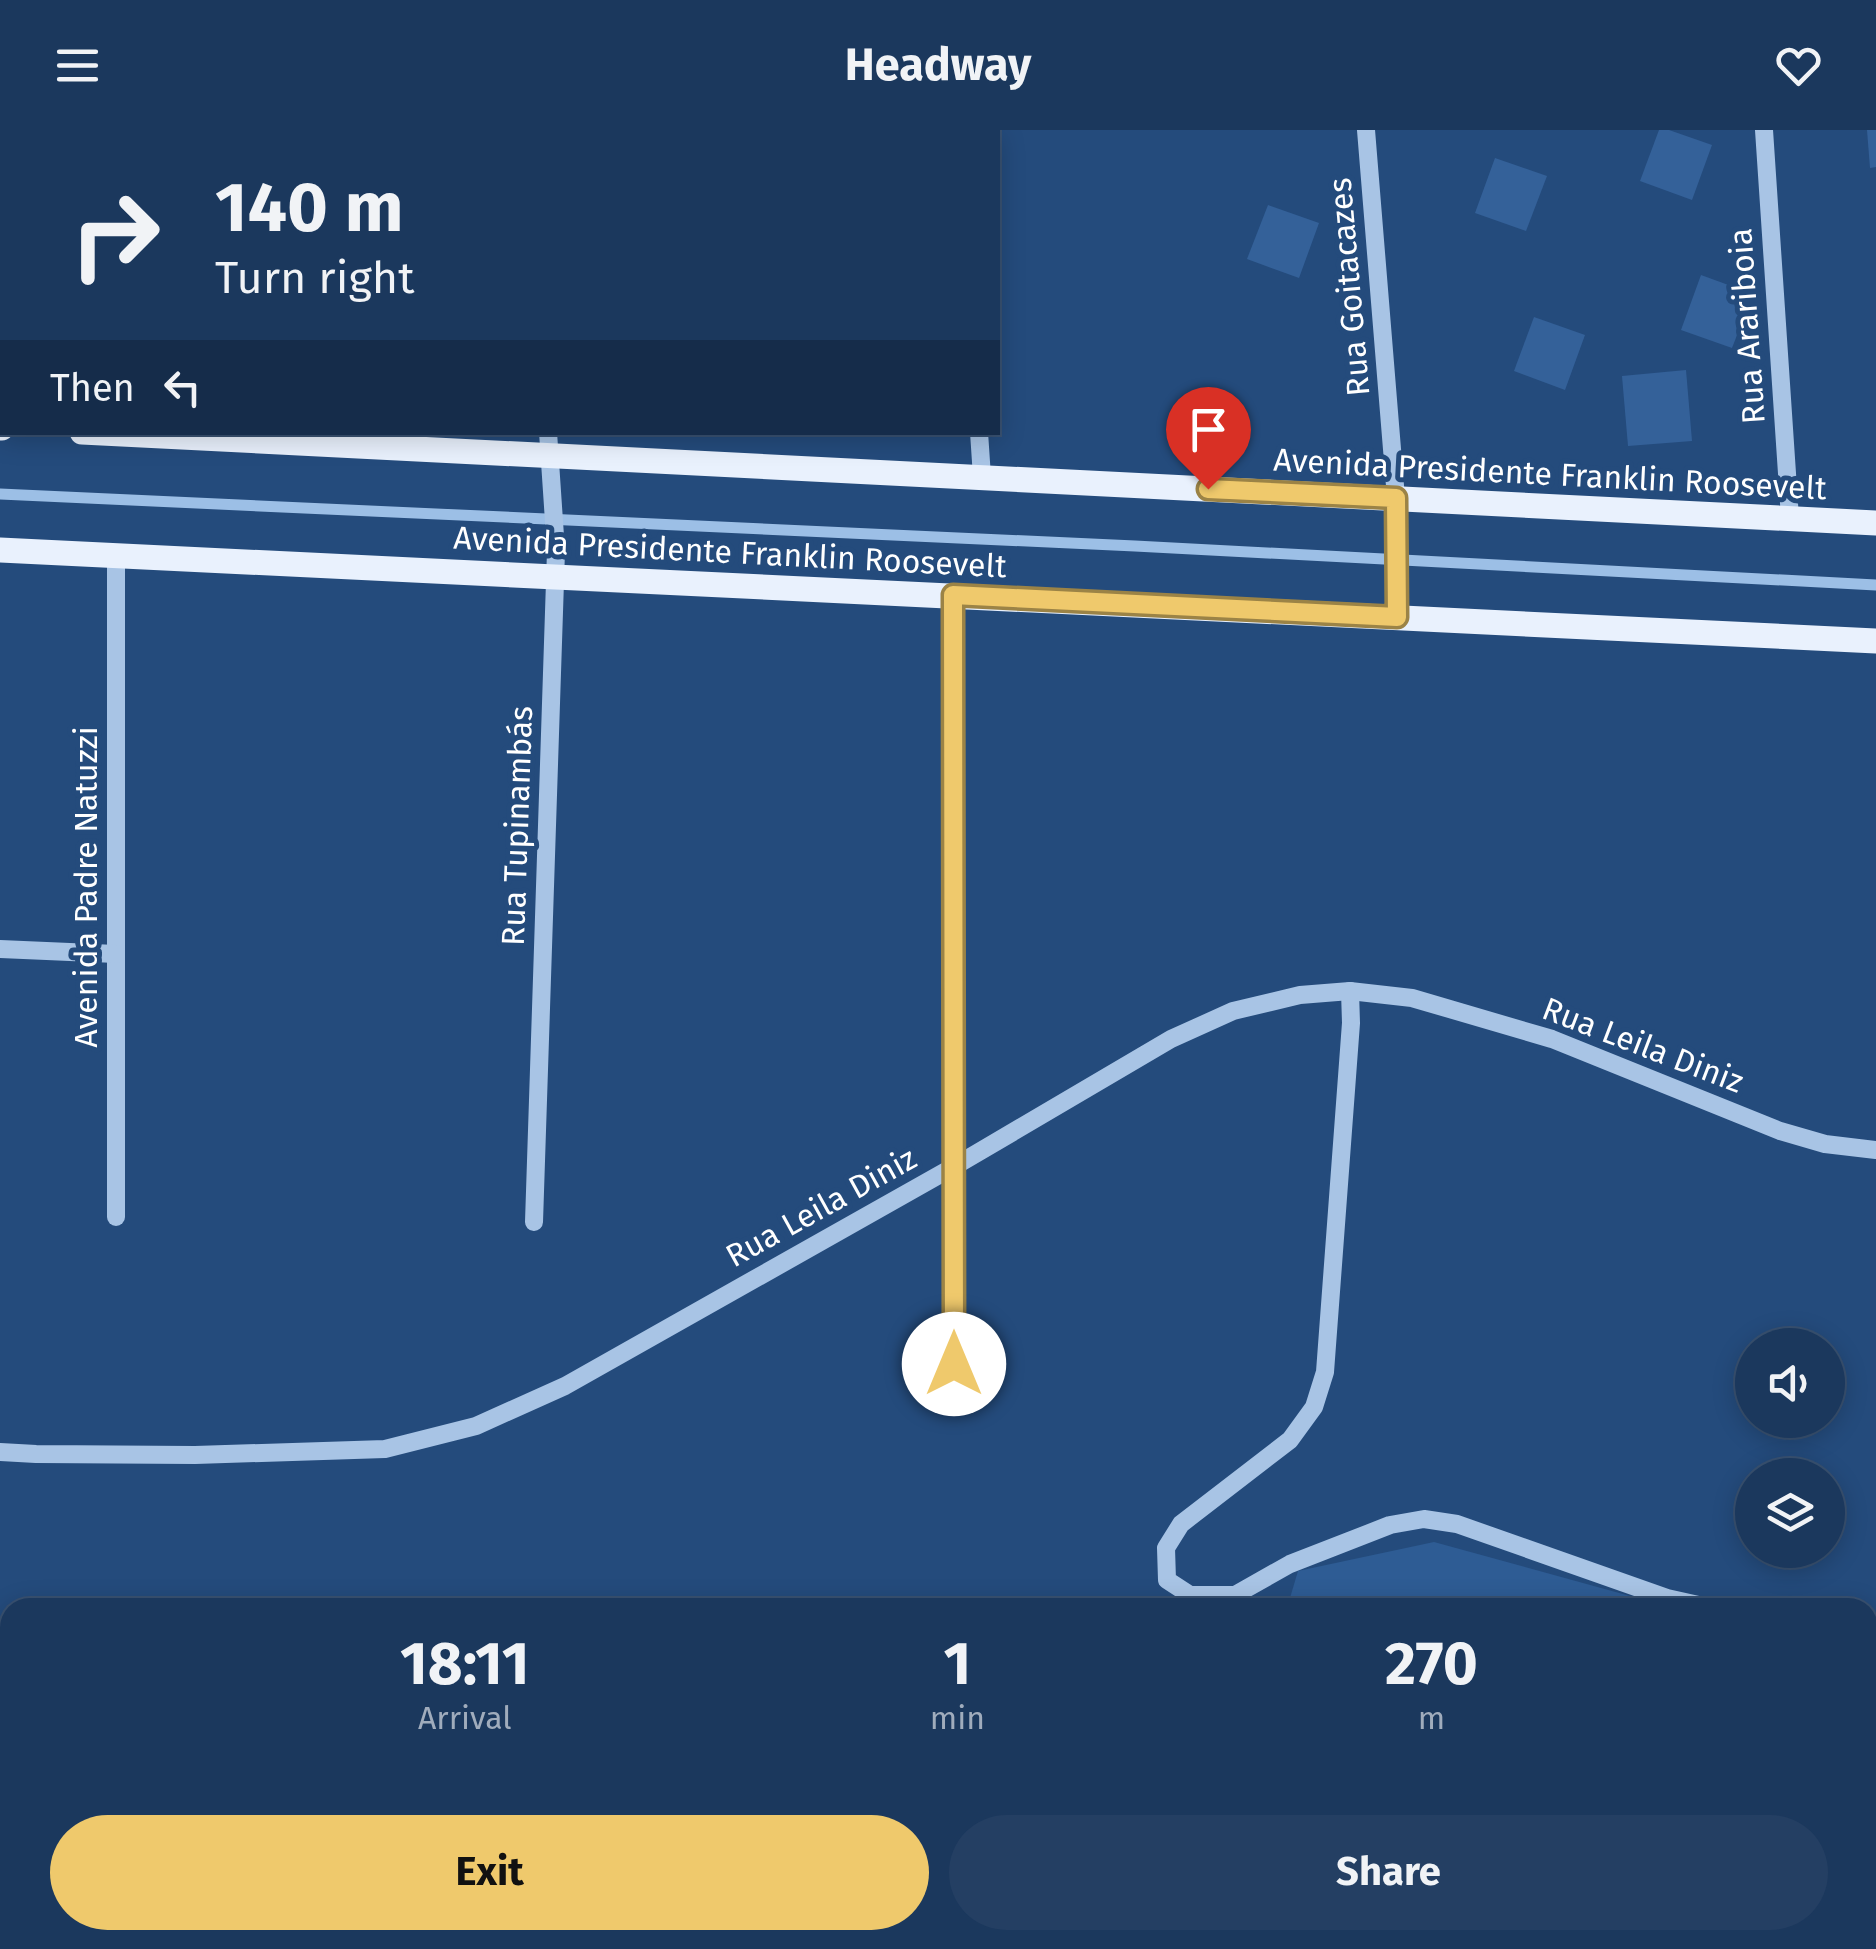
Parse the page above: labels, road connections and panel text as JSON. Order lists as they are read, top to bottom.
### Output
{
  "streets": {
    "main road": ["Avenida Presidente Franklin Roosevelt"],
    "street": [
      "Rua Goitacazes",
      "Rua Arariboia",
      "Rua Tupinambás",
      "Avenida Padre Natuzzi",
      "Rua Leila Diniz"
    ]
  },
  "crossings": [
    ["Rua Goitacazes", "Avenida Presidente Franklin Roosevelt"],
    ["Rua Arariboia", "Avenida Presidente Franklin Roosevelt"],
    ["Avenida Presidente Franklin Roosevelt", "Rua Tupinambás"],
    ["Avenida Presidente Franklin Roosevelt", "Avenida Padre Natuzzi"]
  ],
  "page": {
    "header": "Headway",
    "turn": ["140 m", "Turn right"],
    "then": "Then",
    "eta": [
      "18:11",
      "Arrival",
      "1",
      "min",
      "270",
      "m"
    ],
    "buttons": ["Exit", "Share"]
  }
}
